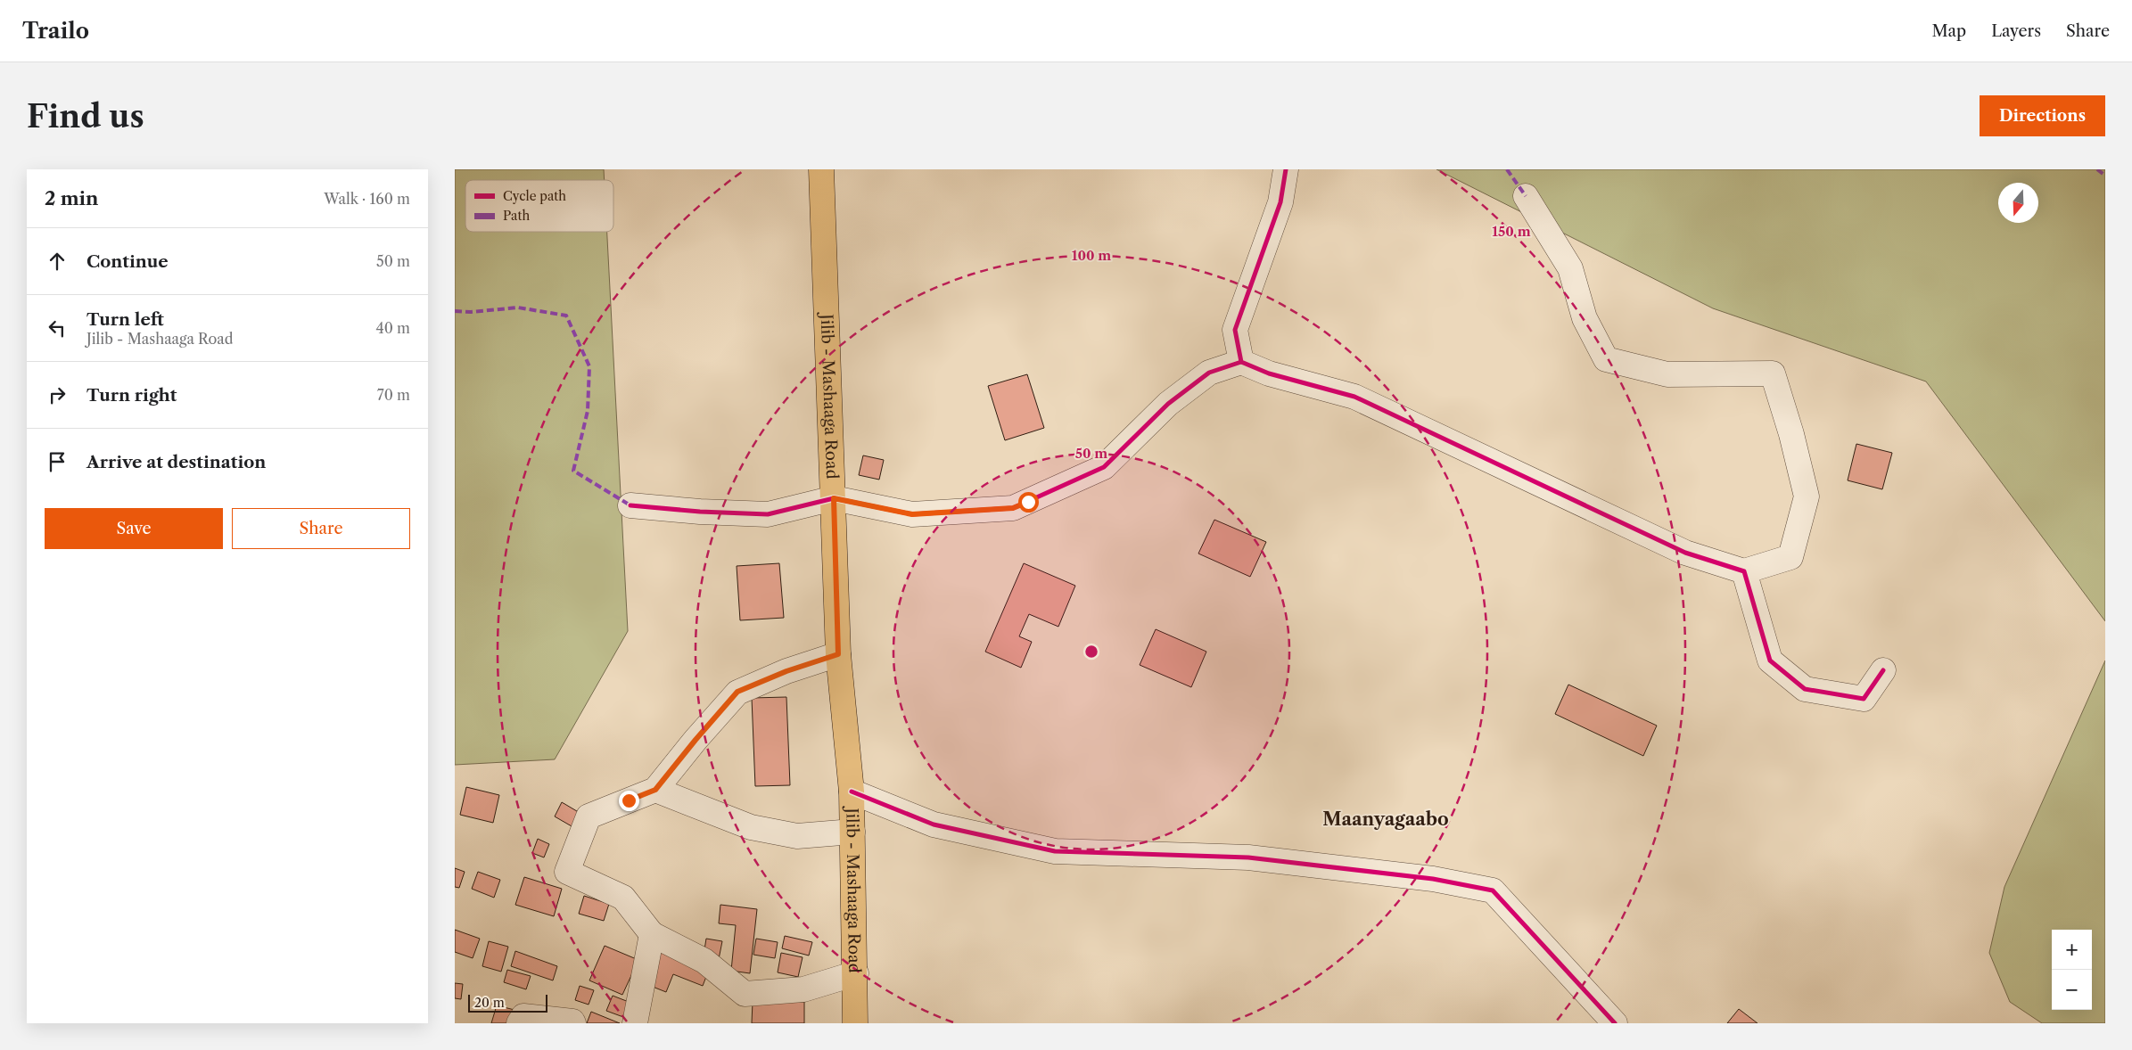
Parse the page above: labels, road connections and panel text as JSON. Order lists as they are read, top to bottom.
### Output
{
  "streets": {
    "main road": ["Jilib - Mashaaga Road"]
  },
  "districts": ["Maanyagaabo"],
  "legend": ["Cycle path", "Path"],
  "scale_bar": "20 m",
  "north": "bottom",
  "page": {
    "header": "Trailo",
    "nav": ["Map", "Layers", "Share"],
    "buttons": [
      "Directions",
      ["Save", "Share"]
    ],
    "title": "Find us",
    "heading": ["2 min", "Walk · 160 m"],
    "list": [
      ["Continue", "50 m"],
      ["Turn left", "Jilib - Mashaaga Road", "40 m"],
      ["Turn right", "70 m"],
      "Arrive at destination"
    ],
    "map_buttons": ["+", "−"],
    "scale": "20 m"
  },
  "rings": ["150 m", "100 m", "50 m"]
}
